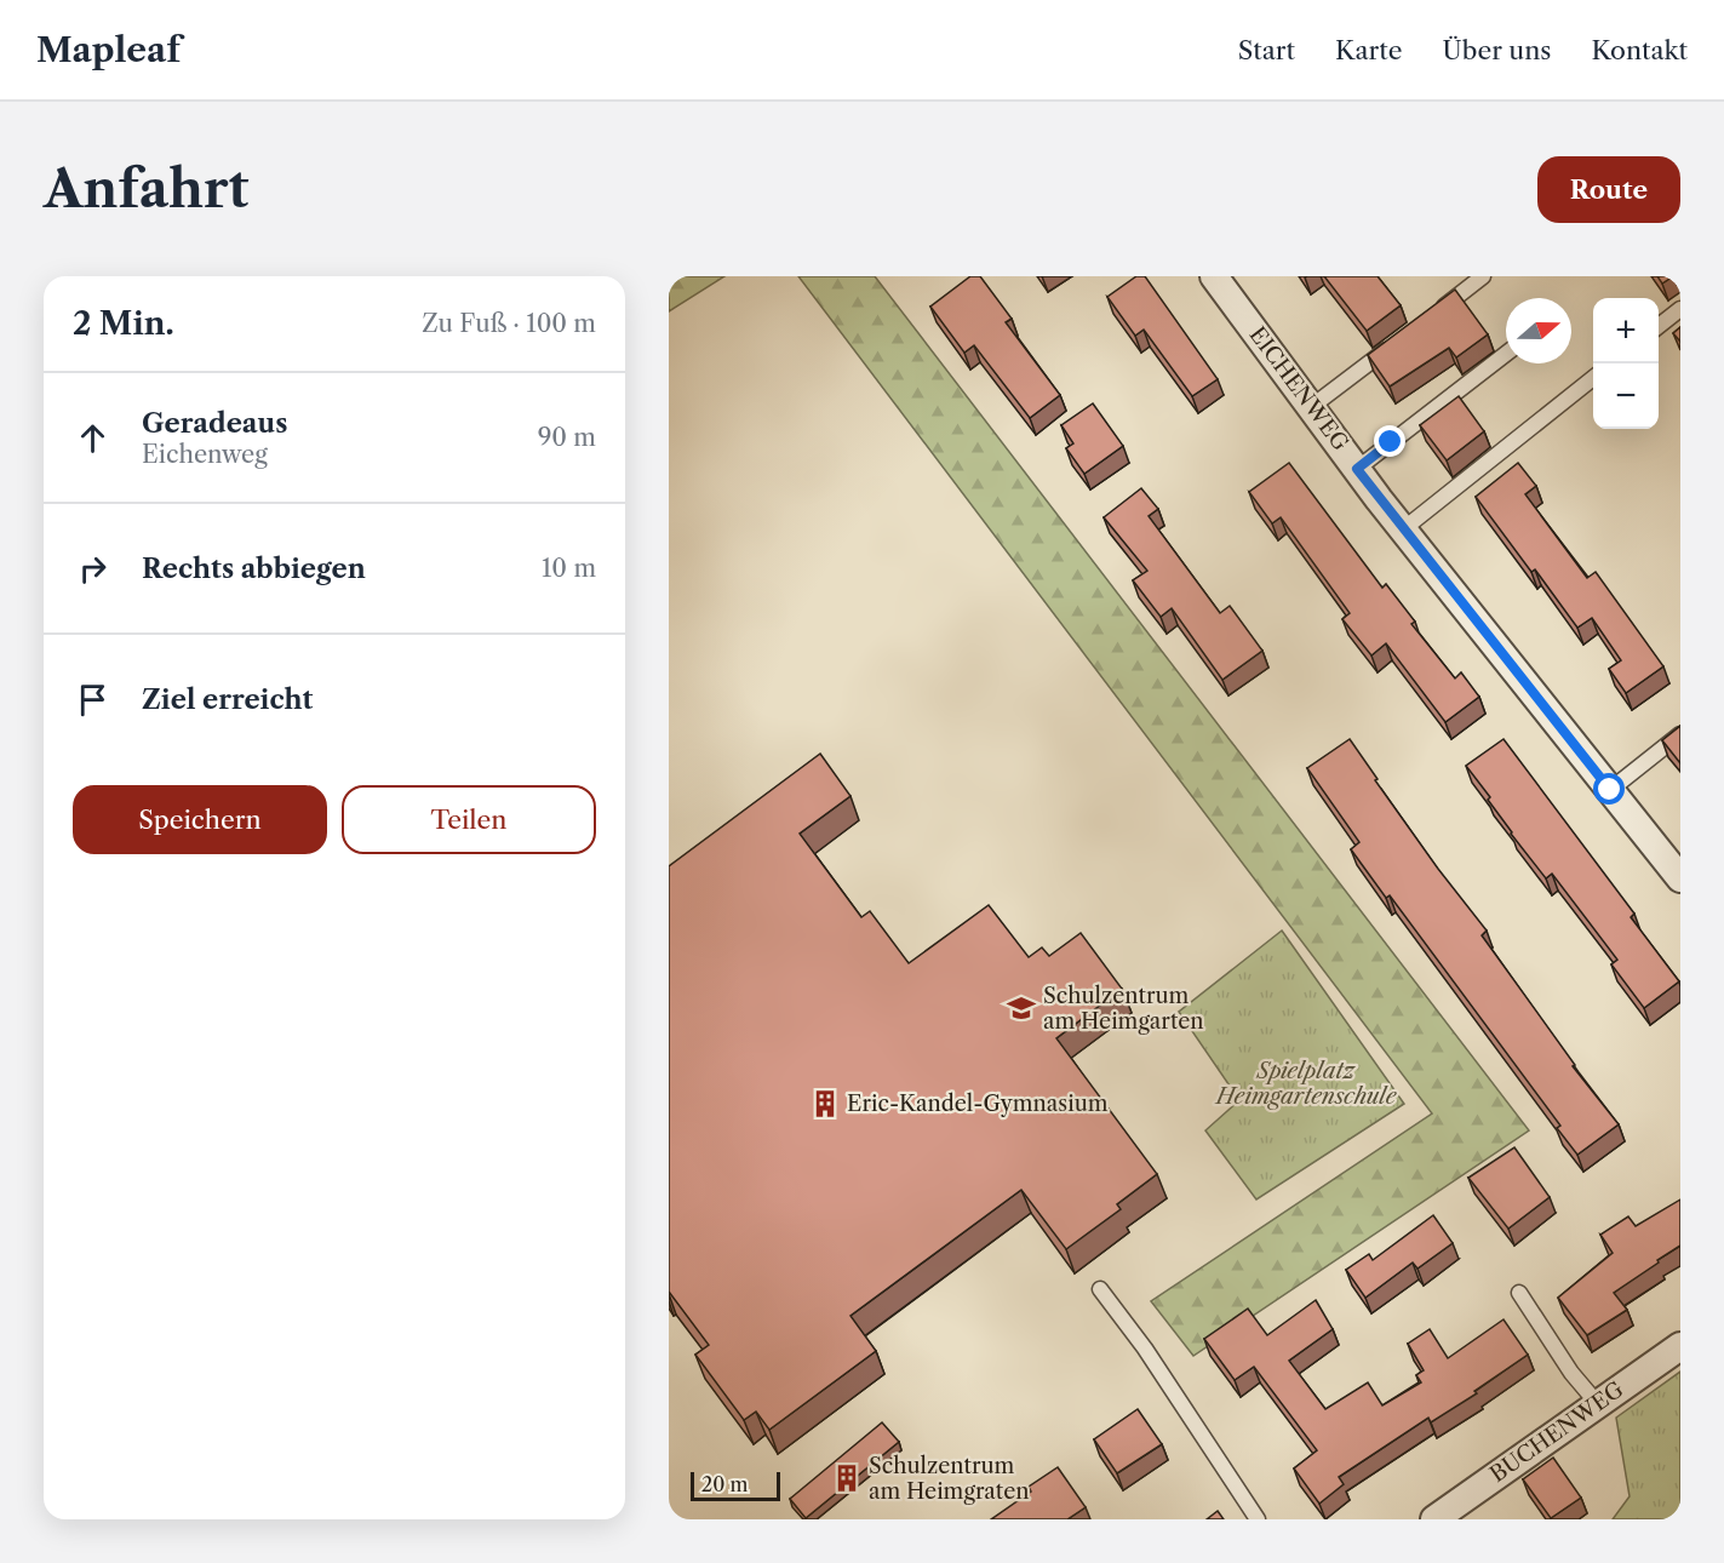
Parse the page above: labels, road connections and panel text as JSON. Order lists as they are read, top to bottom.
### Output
{
  "streets": {
    "street": ["EICHENWEG", "BUCHENWEG"]
  },
  "parks": ["Spielplatz Heimgartenschule"],
  "places": {
    "school or university": ["Schulzentrum am Heimgarten"],
    "building": ["Eric-Kandel-Gymnasium", "Schulzentrum am Heimgraten"]
  },
  "scale_bar": "20 m",
  "north": "right",
  "page": {
    "header": "Mapleaf",
    "nav": [
      "Start",
      "Karte",
      "Über uns",
      "Kontakt"
    ],
    "buttons": [
      "Route",
      ["Speichern", "Teilen"]
    ],
    "title": "Anfahrt",
    "heading": ["2 Min.", "Zu Fuß · 100 m"],
    "map_buttons": ["+", "−"],
    "list": [
      ["Geradeaus", "Eichenweg", "90 m"],
      ["Rechts abbiegen", "10 m"],
      "Ziel erreicht"
    ],
    "scale": "20 m"
  }
}
